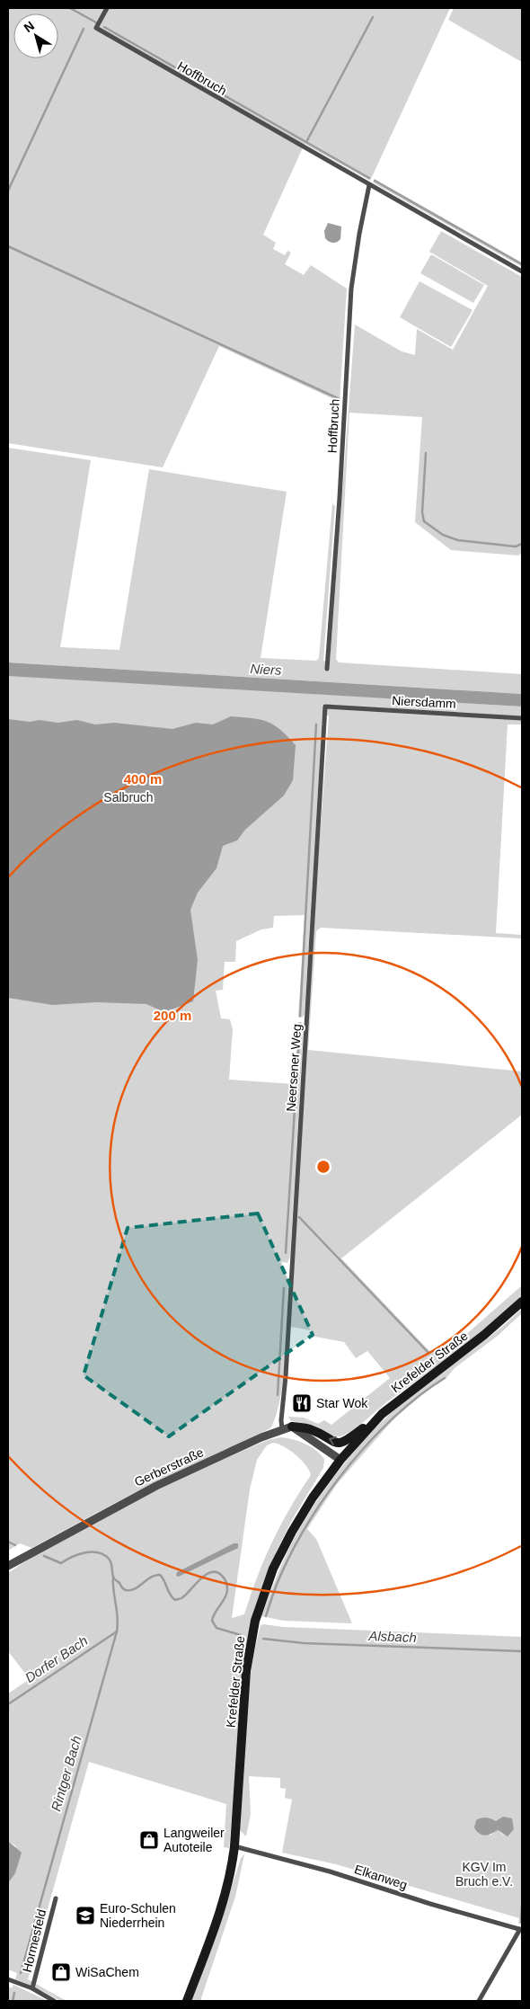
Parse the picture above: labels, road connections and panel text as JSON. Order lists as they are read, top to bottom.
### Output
{
  "streets": {
    "main road": ["Krefelder Straße"],
    "street": [
      "Hoffbruch",
      "Niersdamm",
      "Neersener Weg",
      "Gerberstraße",
      "Elkanweg",
      "Hormesfeld"
    ]
  },
  "crossings": [
    ["Niersdamm", "Neersener Weg"],
    ["Neersener Weg", "Gerberstraße"],
    ["Krefelder Straße", "Elkanweg"]
  ],
  "water": [
    "Niers",
    "Alsbach",
    "Dorfer Bach",
    "Rintger Bach"
  ],
  "parks": ["Salbruch", "KGV Im Bruch e.V."],
  "places": {
    "restaurant": ["Star Wok"],
    "shop": ["Langweiler Autoteile", "WiSaChem"],
    "school or university": ["Euro-Schulen Niederrhein"]
  },
  "north": "top left",
  "rings": ["400 m", "200 m"]
}
